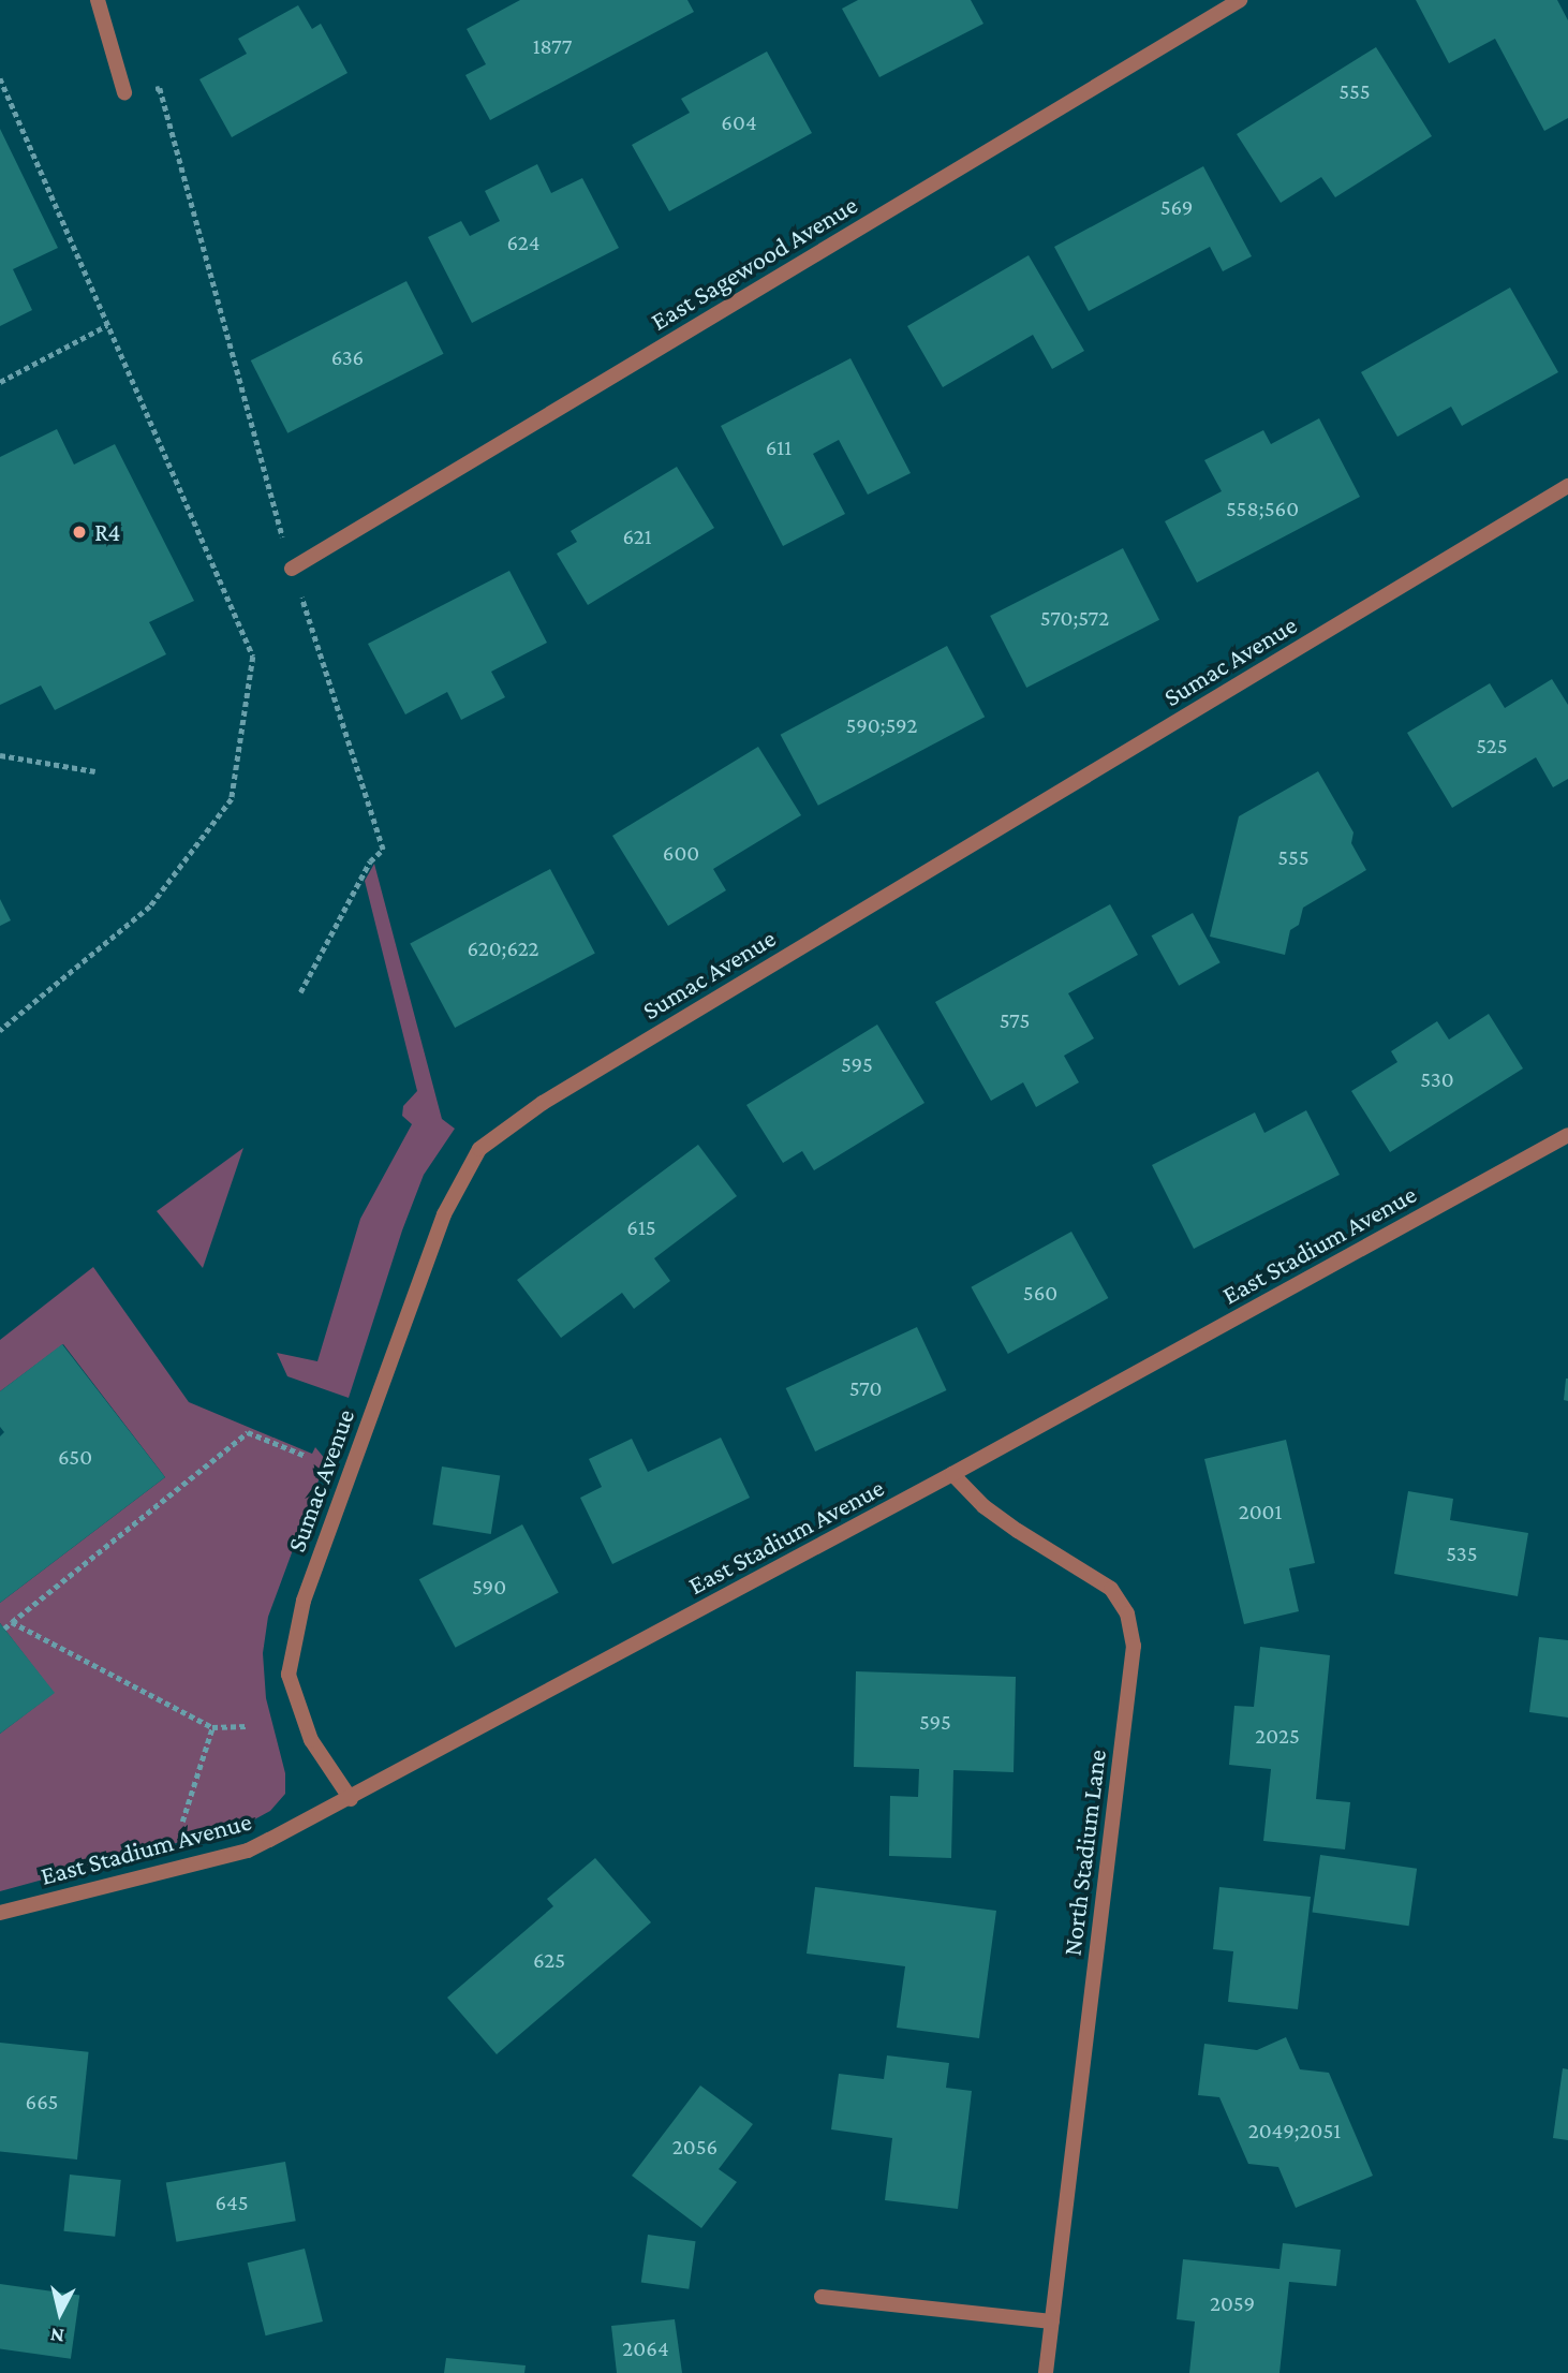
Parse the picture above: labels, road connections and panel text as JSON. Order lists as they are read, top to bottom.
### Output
{
  "streets": {
    "street": [
      "East Sagewood Avenue",
      "Sumac Avenue",
      "East Stadium Avenue",
      "North Stadium Lane"
    ]
  },
  "crossings": [
    ["Sumac Avenue", "East Stadium Avenue"],
    ["East Stadium Avenue", "North Stadium Lane"]
  ],
  "places": ["R4"],
  "house_numbers": [
    "1877",
    "555",
    "604",
    "569",
    "624",
    "636",
    "611",
    "558;560",
    "621",
    "570;572",
    "590;592",
    "525",
    "600",
    "555",
    "620;622",
    "575",
    "595",
    "530",
    "615",
    "560",
    "570",
    "650",
    "2001",
    "535",
    "590",
    "595",
    "2025",
    "625",
    "665",
    "2049;2051",
    "2056",
    "645",
    "2059",
    "2064"
  ],
  "north": "bottom"
}
